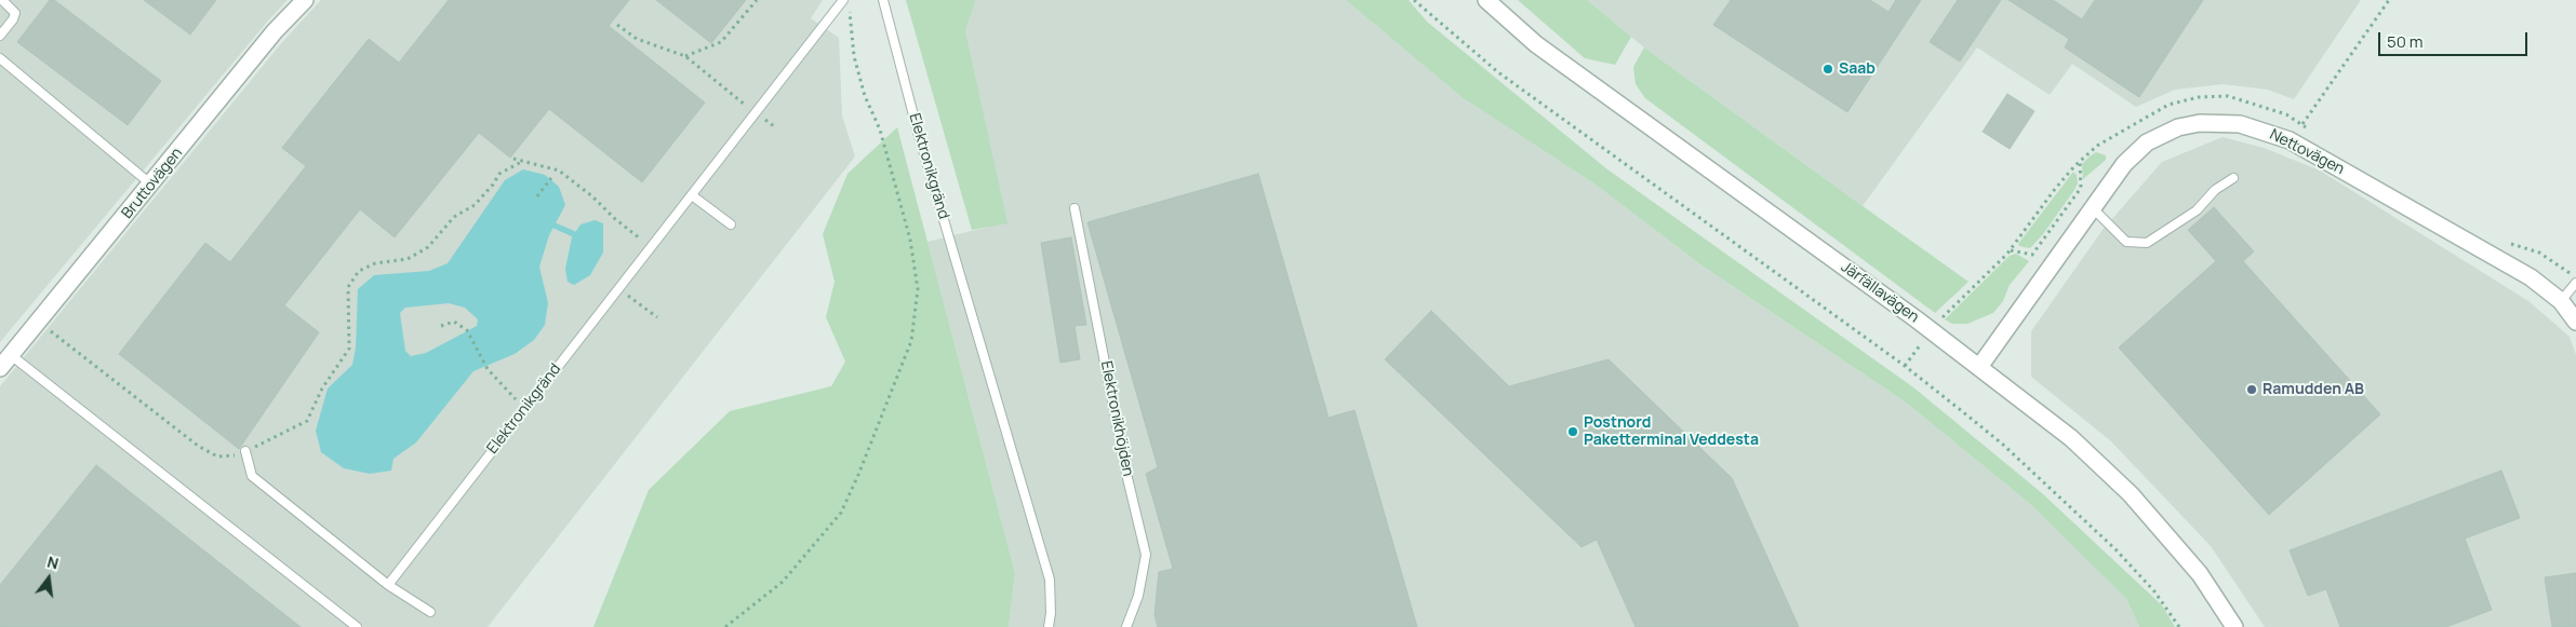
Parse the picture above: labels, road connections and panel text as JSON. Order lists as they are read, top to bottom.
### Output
{
  "streets": {
    "street": ["Nettovägen", "Bruttovägen", "Järfällavägen"],
    "lane": ["Elektronikgränd", "Elektronikhöjden"]
  },
  "crossings": [
    ["Nettovägen", "Järfällavägen"]
  ],
  "places": ["Saab", "Ramudden AB", "Postnord Paketterminal Veddesta"],
  "scale_bar": "50 m",
  "north": "top"
}
